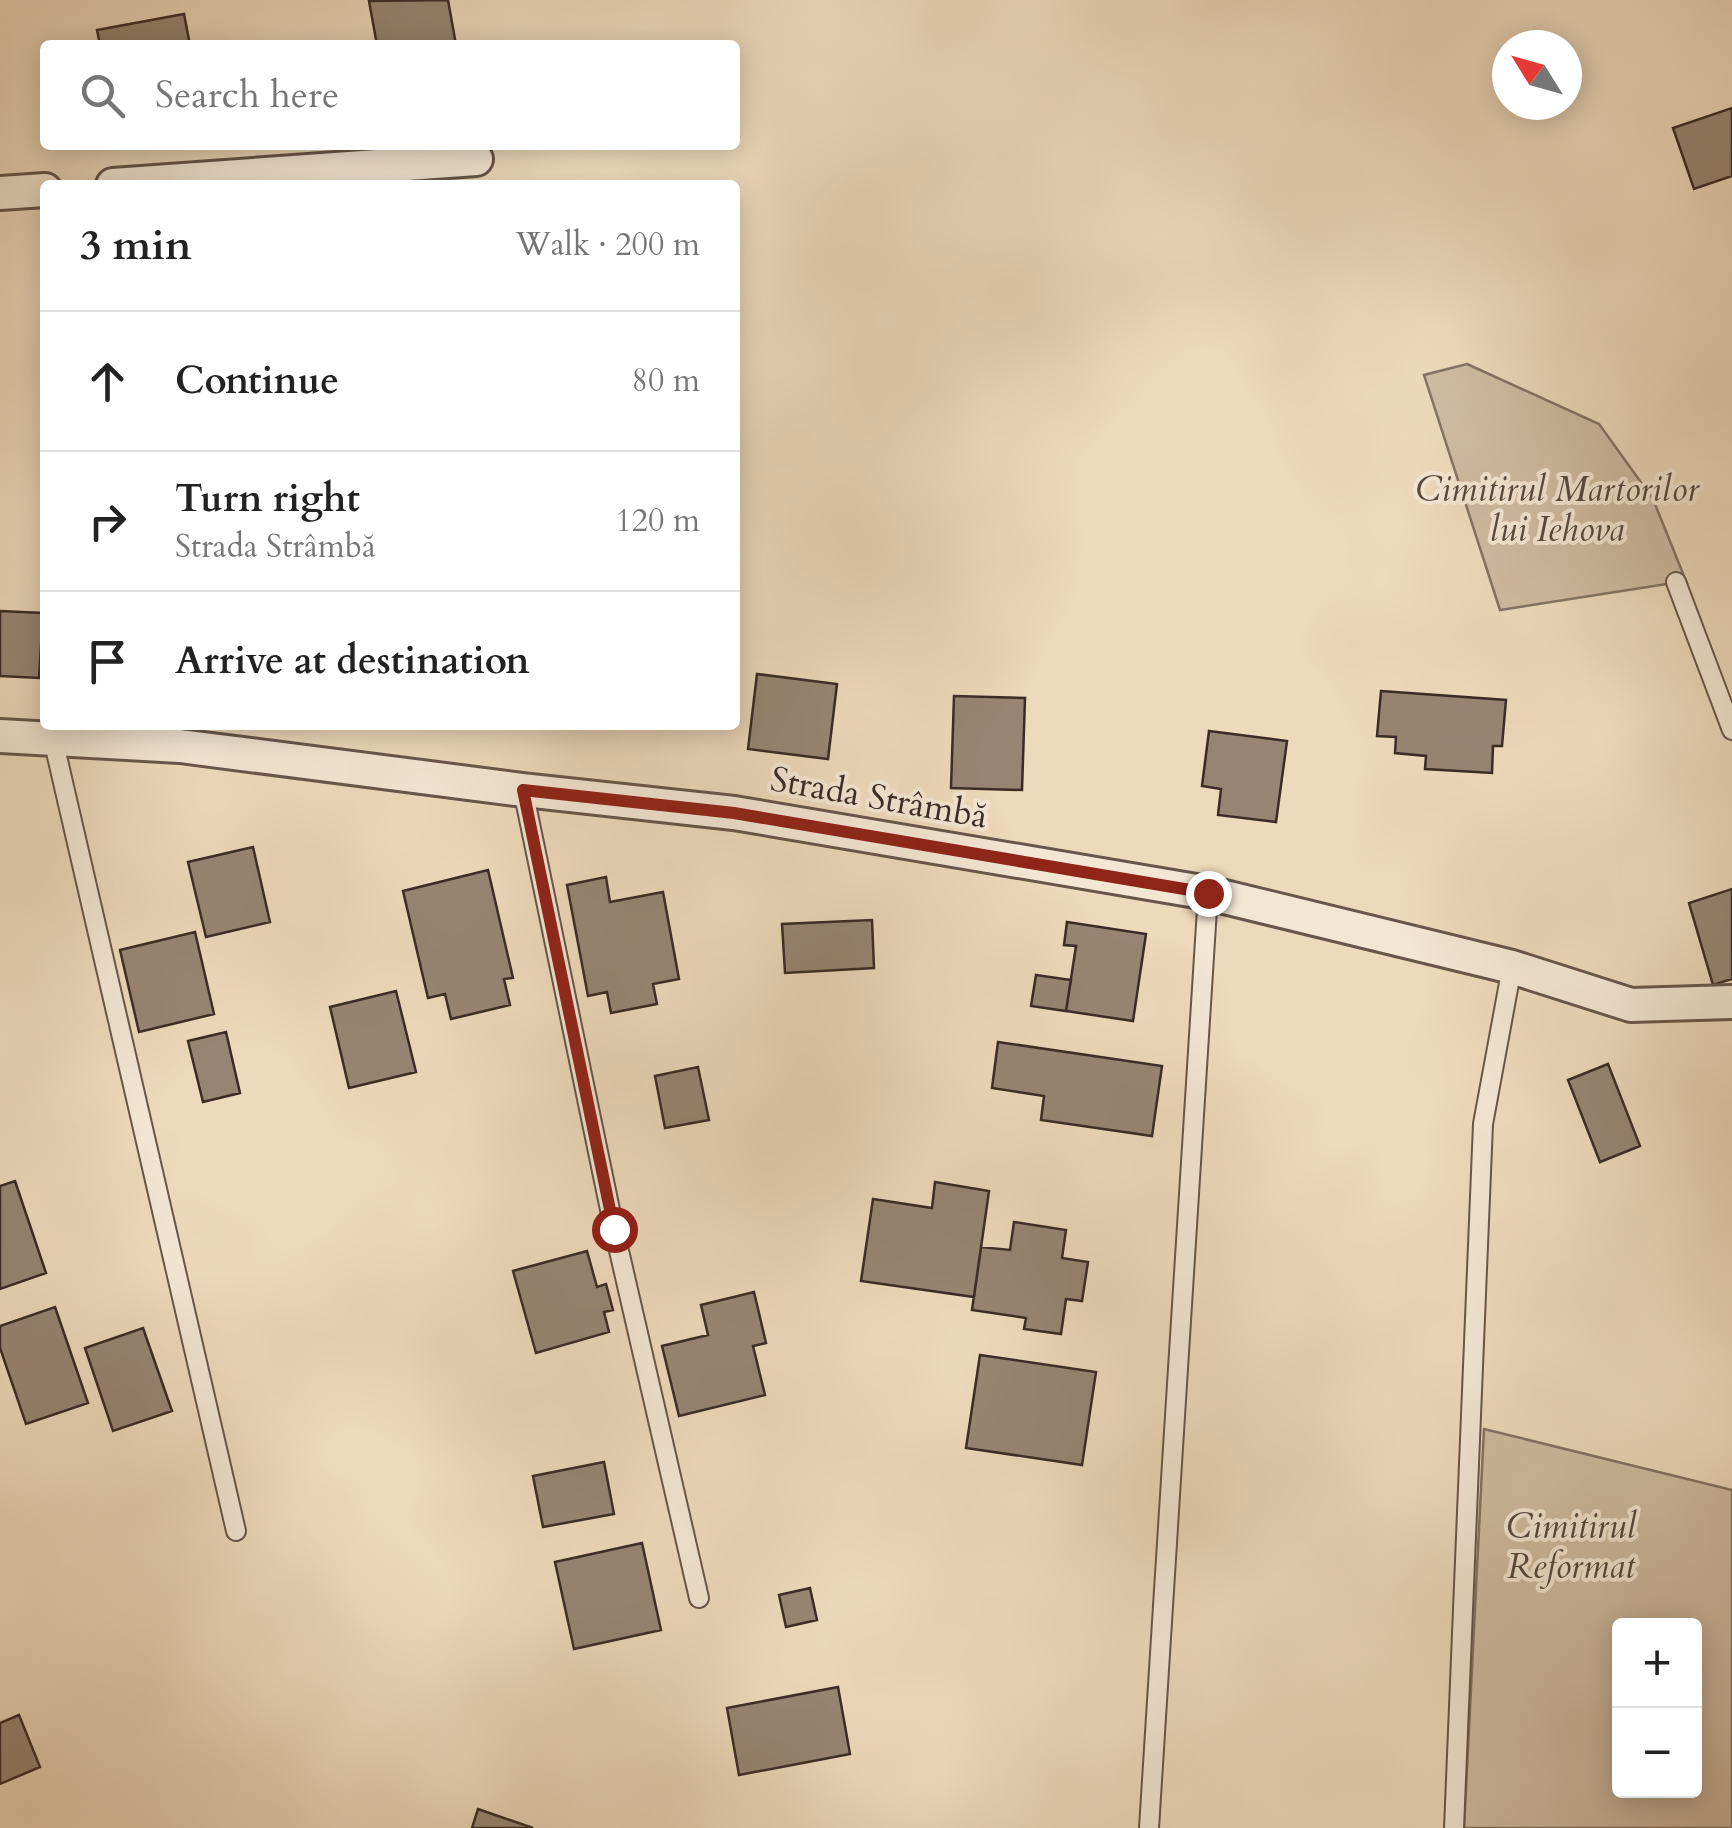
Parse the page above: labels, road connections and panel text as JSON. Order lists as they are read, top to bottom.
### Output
{
  "streets": {
    "street": ["Strada Strâmbă"]
  },
  "parks": ["Cimitirul Martorilor lui Iehova", "Cimitirul Reformat"],
  "north": "top left",
  "page": {
    "search": "Search here",
    "heading": ["3 min", "Walk · 200 m"],
    "list": [
      ["Continue", "80 m"],
      ["Turn right", "Strada Strâmbă", "120 m"],
      "Arrive at destination"
    ],
    "map_buttons": ["+", "−"]
  }
}
